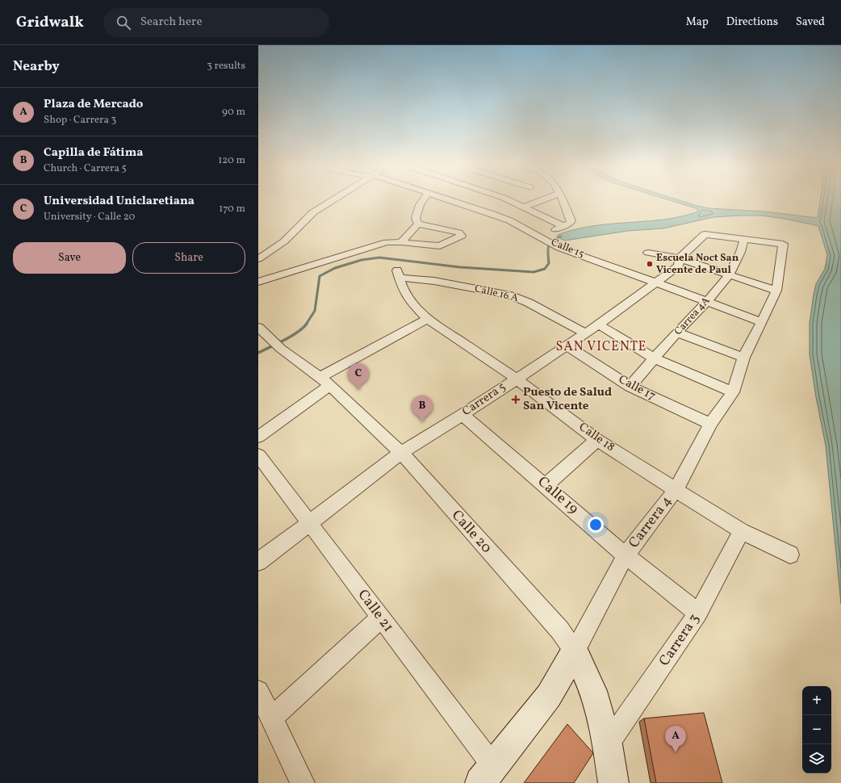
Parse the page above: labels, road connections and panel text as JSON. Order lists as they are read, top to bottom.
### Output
{
  "streets": {
    "street": [
      "Calle 15",
      "Calle 16 A",
      "Carrea 4A",
      "Calle 17",
      "Carrera 5",
      "Calle 18",
      "Calle 19",
      "Carrera 4",
      "Calle 20",
      "Calle 21",
      "Carrera 3"
    ]
  },
  "crossings": [
    ["Calle 15", "Carrea 4A"],
    ["Calle 15", "Carrera 5"],
    ["Calle 15", "Carrera 4"],
    ["Calle 16 A", "Carrera 5"],
    ["Calle 16 A", "Calle 18"],
    ["Carrea 4A", "Calle 17"],
    ["Carrea 4A", "Carrera 5"],
    ["Carrea 4A", "Carrera 4"],
    ["Calle 17", "Carrera 5"],
    ["Calle 17", "Carrera 4"],
    ["Carrera 5", "Calle 18"],
    ["Carrera 5", "Calle 19"],
    ["Carrera 5", "Carrera 4"],
    ["Carrera 5", "Calle 20"],
    ["Carrera 5", "Calle 21"],
    ["Calle 18", "Carrera 4"],
    ["Calle 18", "Carrera 3"],
    ["Calle 19", "Carrera 4"],
    ["Calle 19", "Carrera 3"],
    ["Carrera 4", "Calle 20"],
    ["Carrera 4", "Calle 21"],
    ["Calle 20", "Carrera 3"]
  ],
  "districts": ["SAN VICENTE"],
  "places": {
    "other": ["Escuela Noct San Vicente de Paul"],
    "health": ["Puesto de Salud San Vicente"]
  },
  "page": {
    "header": "Gridwalk",
    "search": "Search here",
    "nav": ["Map", "Directions", "Saved"],
    "heading": ["Nearby", "3 results"],
    "list": [
      {
        "mark": "A",
        "name": "Plaza de Mercado",
        "note": "Shop · Carrera 3",
        "value": "90 m"
      },
      {
        "mark": "B",
        "name": "Capilla de Fátima",
        "note": "Church · Carrera 5",
        "value": "120 m"
      },
      {
        "mark": "C",
        "name": "Universidad Uniclaretiana",
        "note": "University · Calle 20",
        "value": "170 m"
      }
    ],
    "buttons": ["Save", "Share"],
    "pins": ["C", "B", "A"],
    "map_buttons": ["+", "−"]
  }
}
